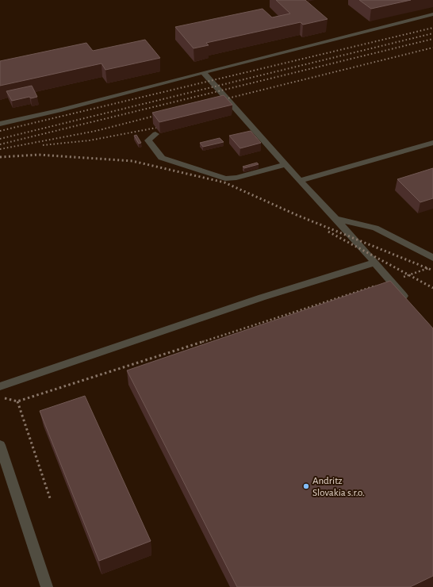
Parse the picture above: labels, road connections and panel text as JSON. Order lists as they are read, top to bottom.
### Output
{
  "places": ["Andritz Slovakia s.r.o."]
}
